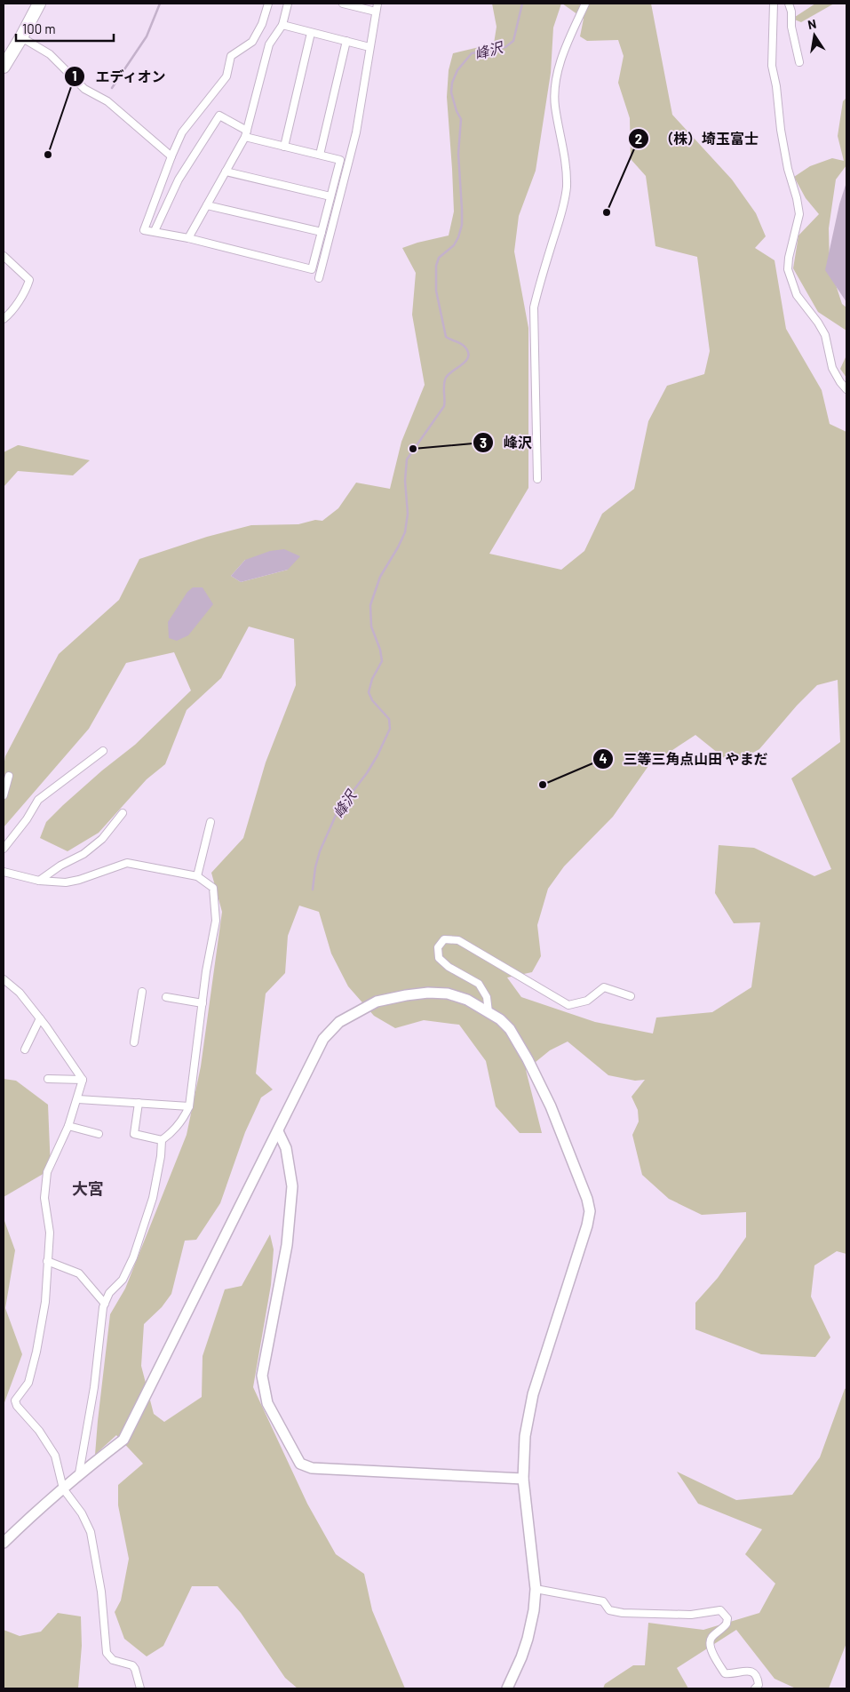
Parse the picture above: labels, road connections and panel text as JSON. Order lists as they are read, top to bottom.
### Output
{
  "districts": ["大宮"],
  "water": ["峰沢"],
  "places": [
    "エディオン",
    "（株）埼玉富士",
    "峰沢",
    "三等三角点山田 やまだ"
  ],
  "scale_bar": "100 m",
  "north": "top"
}
